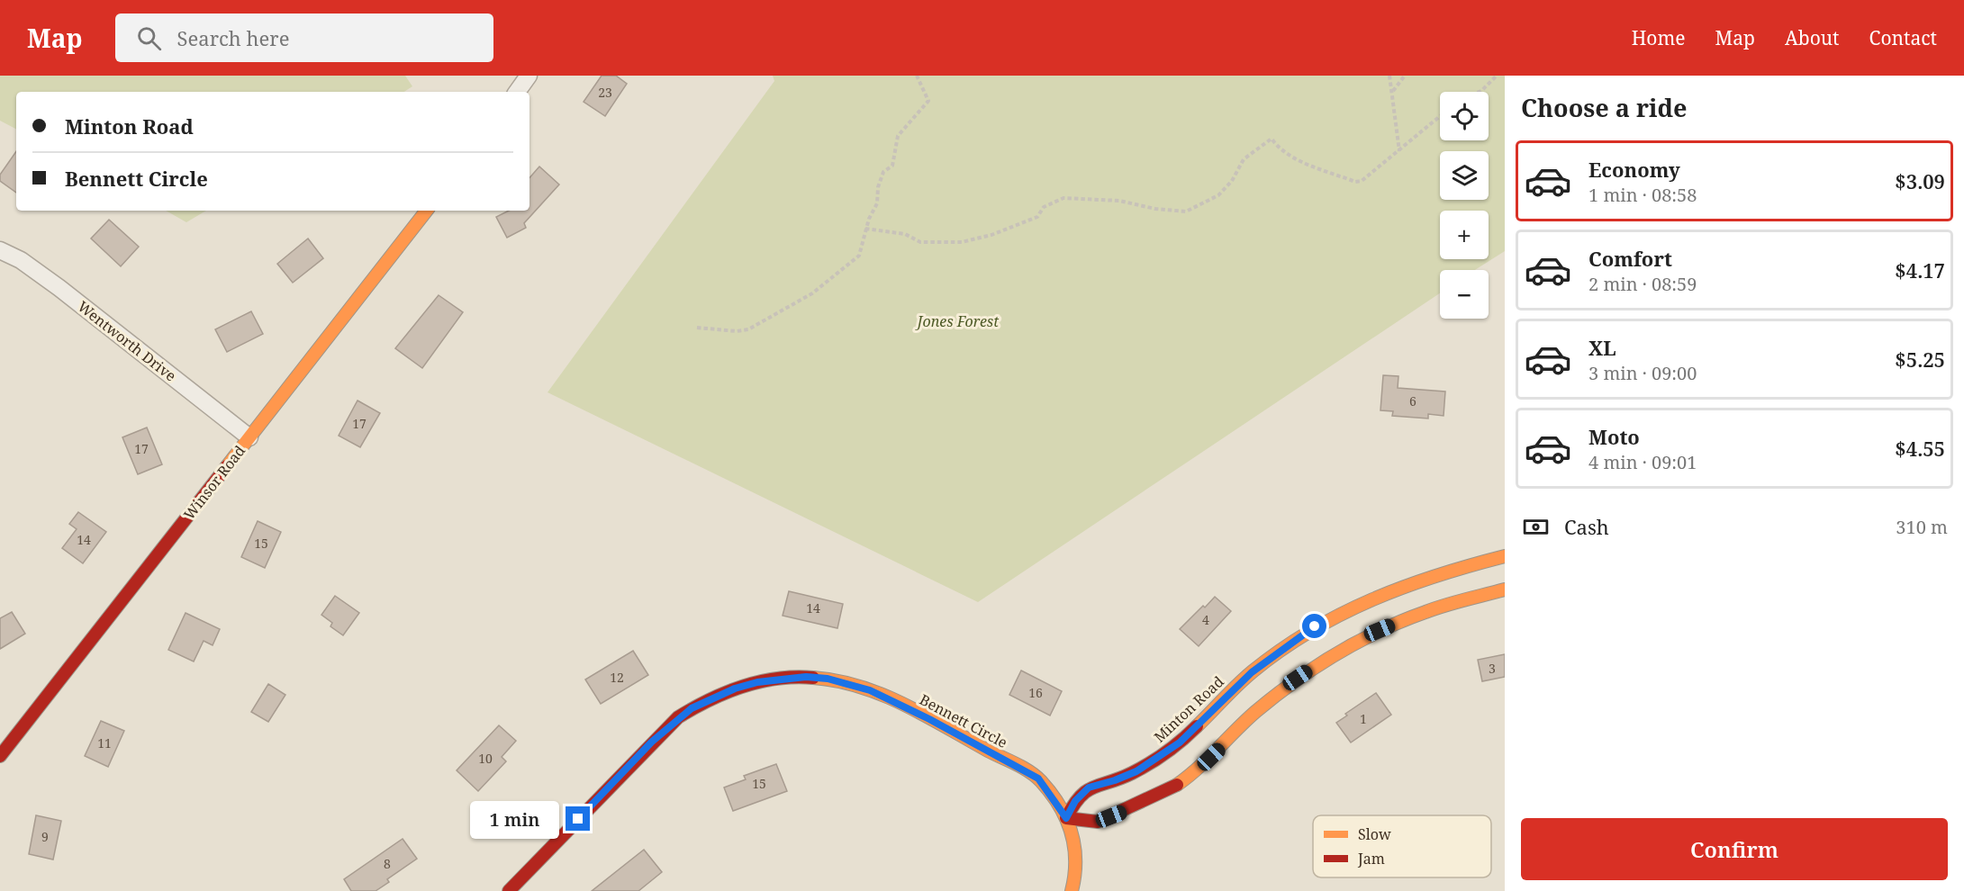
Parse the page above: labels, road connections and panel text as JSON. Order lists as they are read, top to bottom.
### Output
{
  "streets": {
    "street": [
      "Wentworth Drive",
      "Winsor Road",
      "Minton Road",
      "Bennett Circle"
    ]
  },
  "crossings": [
    ["Wentworth Drive", "Winsor Road"],
    ["Minton Road", "Bennett Circle"]
  ],
  "parks": ["Jones Forest"],
  "house_numbers": [
    "23",
    "6",
    "17",
    "17",
    "14",
    "15",
    "14",
    "4",
    "3",
    "12",
    "16",
    "1",
    "11",
    "10",
    "15",
    "9",
    "8"
  ],
  "legend": ["Slow", "Jam"],
  "page": {
    "header": "Map",
    "search": "Search here",
    "nav": [
      "Home",
      "Map",
      "About",
      "Contact"
    ],
    "heading": "Choose a ride",
    "map_buttons": ["+", "−"],
    "banner": ["Minton Road", "Bennett Circle"],
    "list": [
      {
        "name": "Economy",
        "note": "1 min · 08:58",
        "value": "$3.09"
      },
      {
        "name": "Comfort",
        "note": "2 min · 08:59",
        "value": "$4.17"
      },
      {
        "name": "XL",
        "note": "3 min · 09:00",
        "value": "$5.25"
      },
      {
        "name": "Moto",
        "note": "4 min · 09:01",
        "value": "$4.55"
      }
    ],
    "pay": ["Cash", "310 m"],
    "bubble": "1 min",
    "buttons": "Confirm"
  }
}
